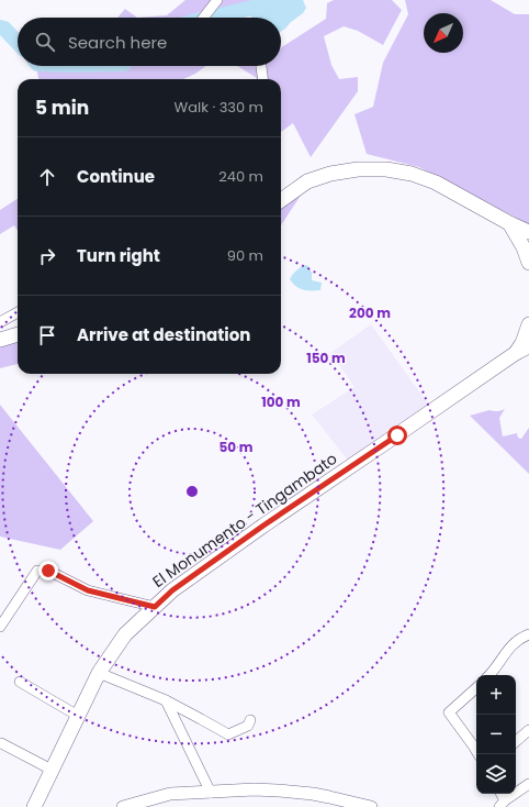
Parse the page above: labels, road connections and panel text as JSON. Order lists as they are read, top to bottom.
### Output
{
  "streets": {
    "main road": ["El Monumento - Tingambato"]
  },
  "north": "bottom left",
  "page": {
    "search": "Search here",
    "heading": ["5 min", "Walk · 330 m"],
    "list": [
      ["Continue", "240 m"],
      ["Turn right", "90 m"],
      "Arrive at destination"
    ],
    "map_buttons": ["+", "−"]
  },
  "rings": [
    "200 m",
    "150 m",
    "100 m",
    "50 m"
  ]
}
